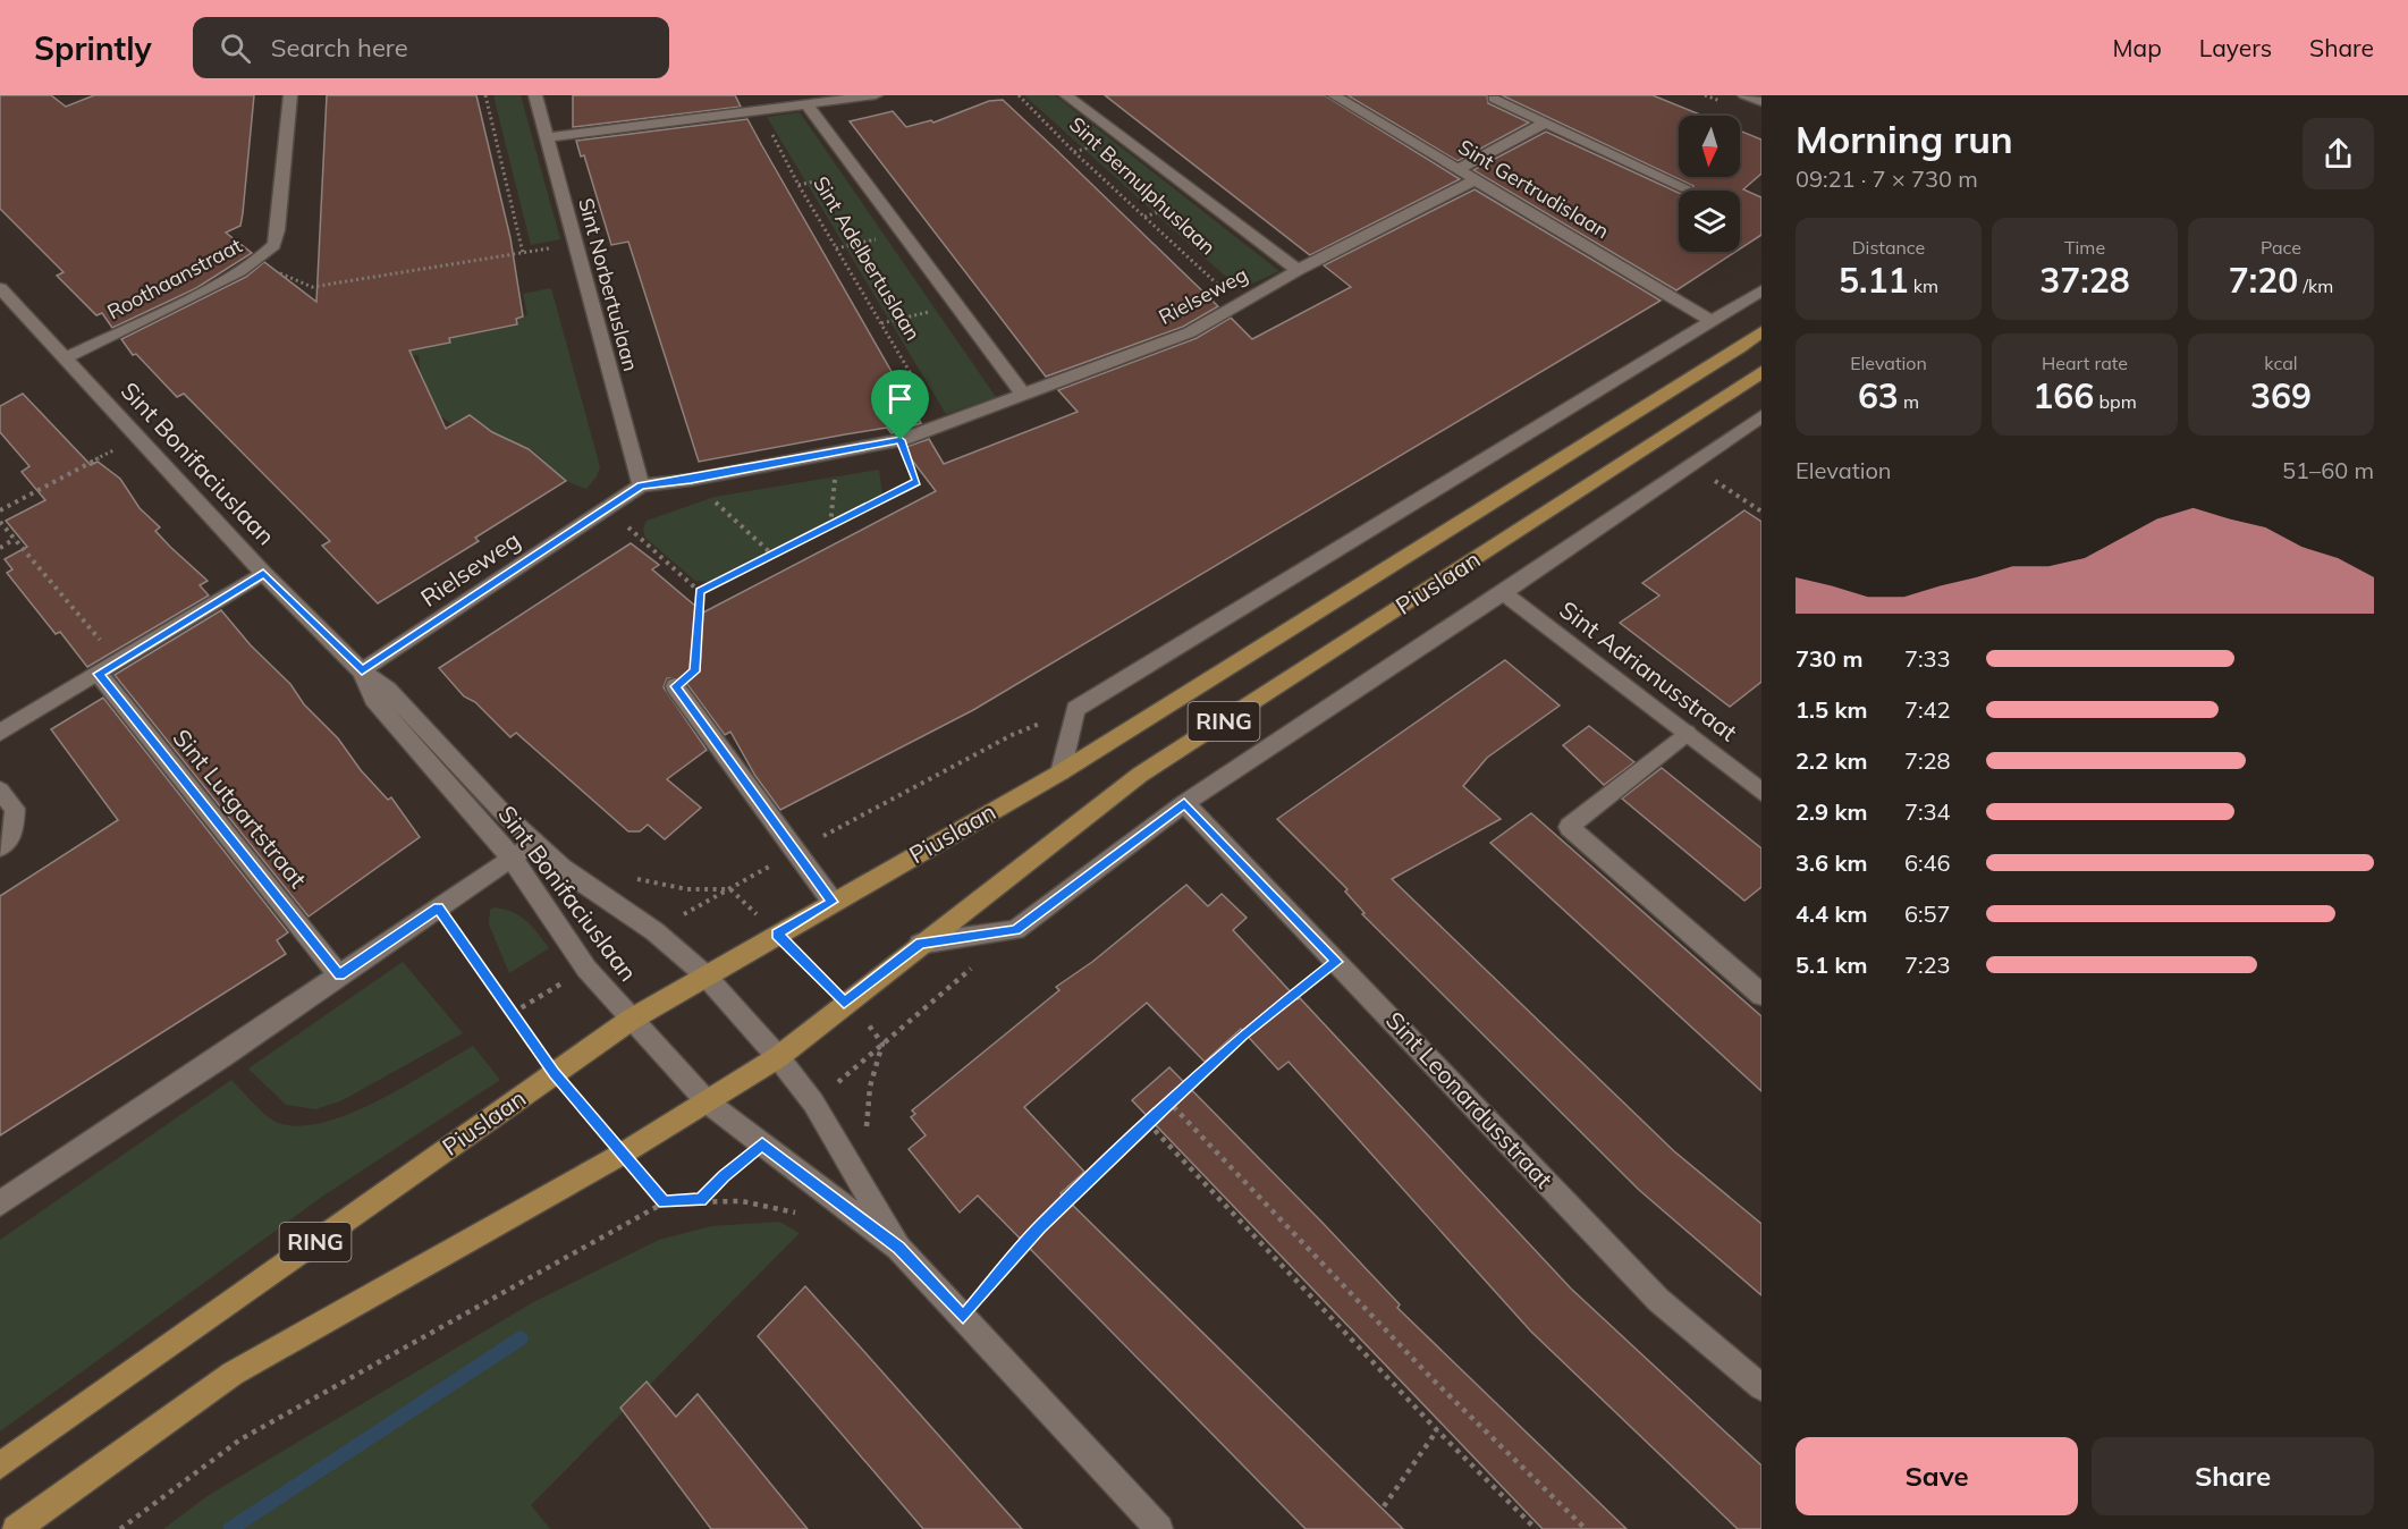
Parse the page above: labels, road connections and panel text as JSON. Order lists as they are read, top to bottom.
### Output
{
  "streets": {
    "main road": ["Piuslaan", "RING"],
    "street": [
      "Sint Bernulphuslaan",
      "Sint Gertrudislaan",
      "Sint Adelbertuslaan",
      "Roothaanstraat",
      "Sint Norbertuslaan",
      "Rielseweg",
      "Sint Bonifaciuslaan",
      "Sint Adrianusstraat",
      "Sint Lutgartstraat",
      "Sint Leonardusstraat"
    ]
  },
  "crossings": [
    ["Sint Bernulphuslaan", "Rielseweg"],
    ["Sint Gertrudislaan", "Rielseweg"],
    ["Sint Adelbertuslaan", "Rielseweg"],
    ["Roothaanstraat", "Sint Bonifaciuslaan"],
    ["Sint Norbertuslaan", "Rielseweg"],
    ["Rielseweg", "Sint Bonifaciuslaan"],
    ["Sint Bonifaciuslaan", "Piuslaan"],
    ["Piuslaan", "Sint Adrianusstraat"],
    ["Piuslaan", "Sint Leonardusstraat"]
  ],
  "north": "bottom",
  "page": {
    "header": "Sprintly",
    "search": "Search here",
    "nav": ["Map", "Layers", "Share"],
    "heading": ["Morning run", "09:21 · 7 × 730 m"],
    "stats": [
      ["Distance", "5.11 km"],
      ["Time", "37:28"],
      ["Pace", "7:20 /km"],
      ["Elevation", "63 m"],
      ["Heart rate", "166 bpm"],
      ["kcal", "369"]
    ],
    "chart": ["Elevation", "51–60 m"],
    "list": [
      {
        "name": "730 m",
        "note": "7:33"
      },
      {
        "name": "1.5 km",
        "note": "7:42"
      },
      {
        "name": "2.2 km",
        "note": "7:28"
      },
      {
        "name": "2.9 km",
        "note": "7:34"
      },
      {
        "name": "3.6 km",
        "note": "6:46"
      },
      {
        "name": "4.4 km",
        "note": "6:57"
      },
      {
        "name": "5.1 km",
        "note": "7:23"
      }
    ],
    "buttons": ["Save", "Share"]
  }
}
